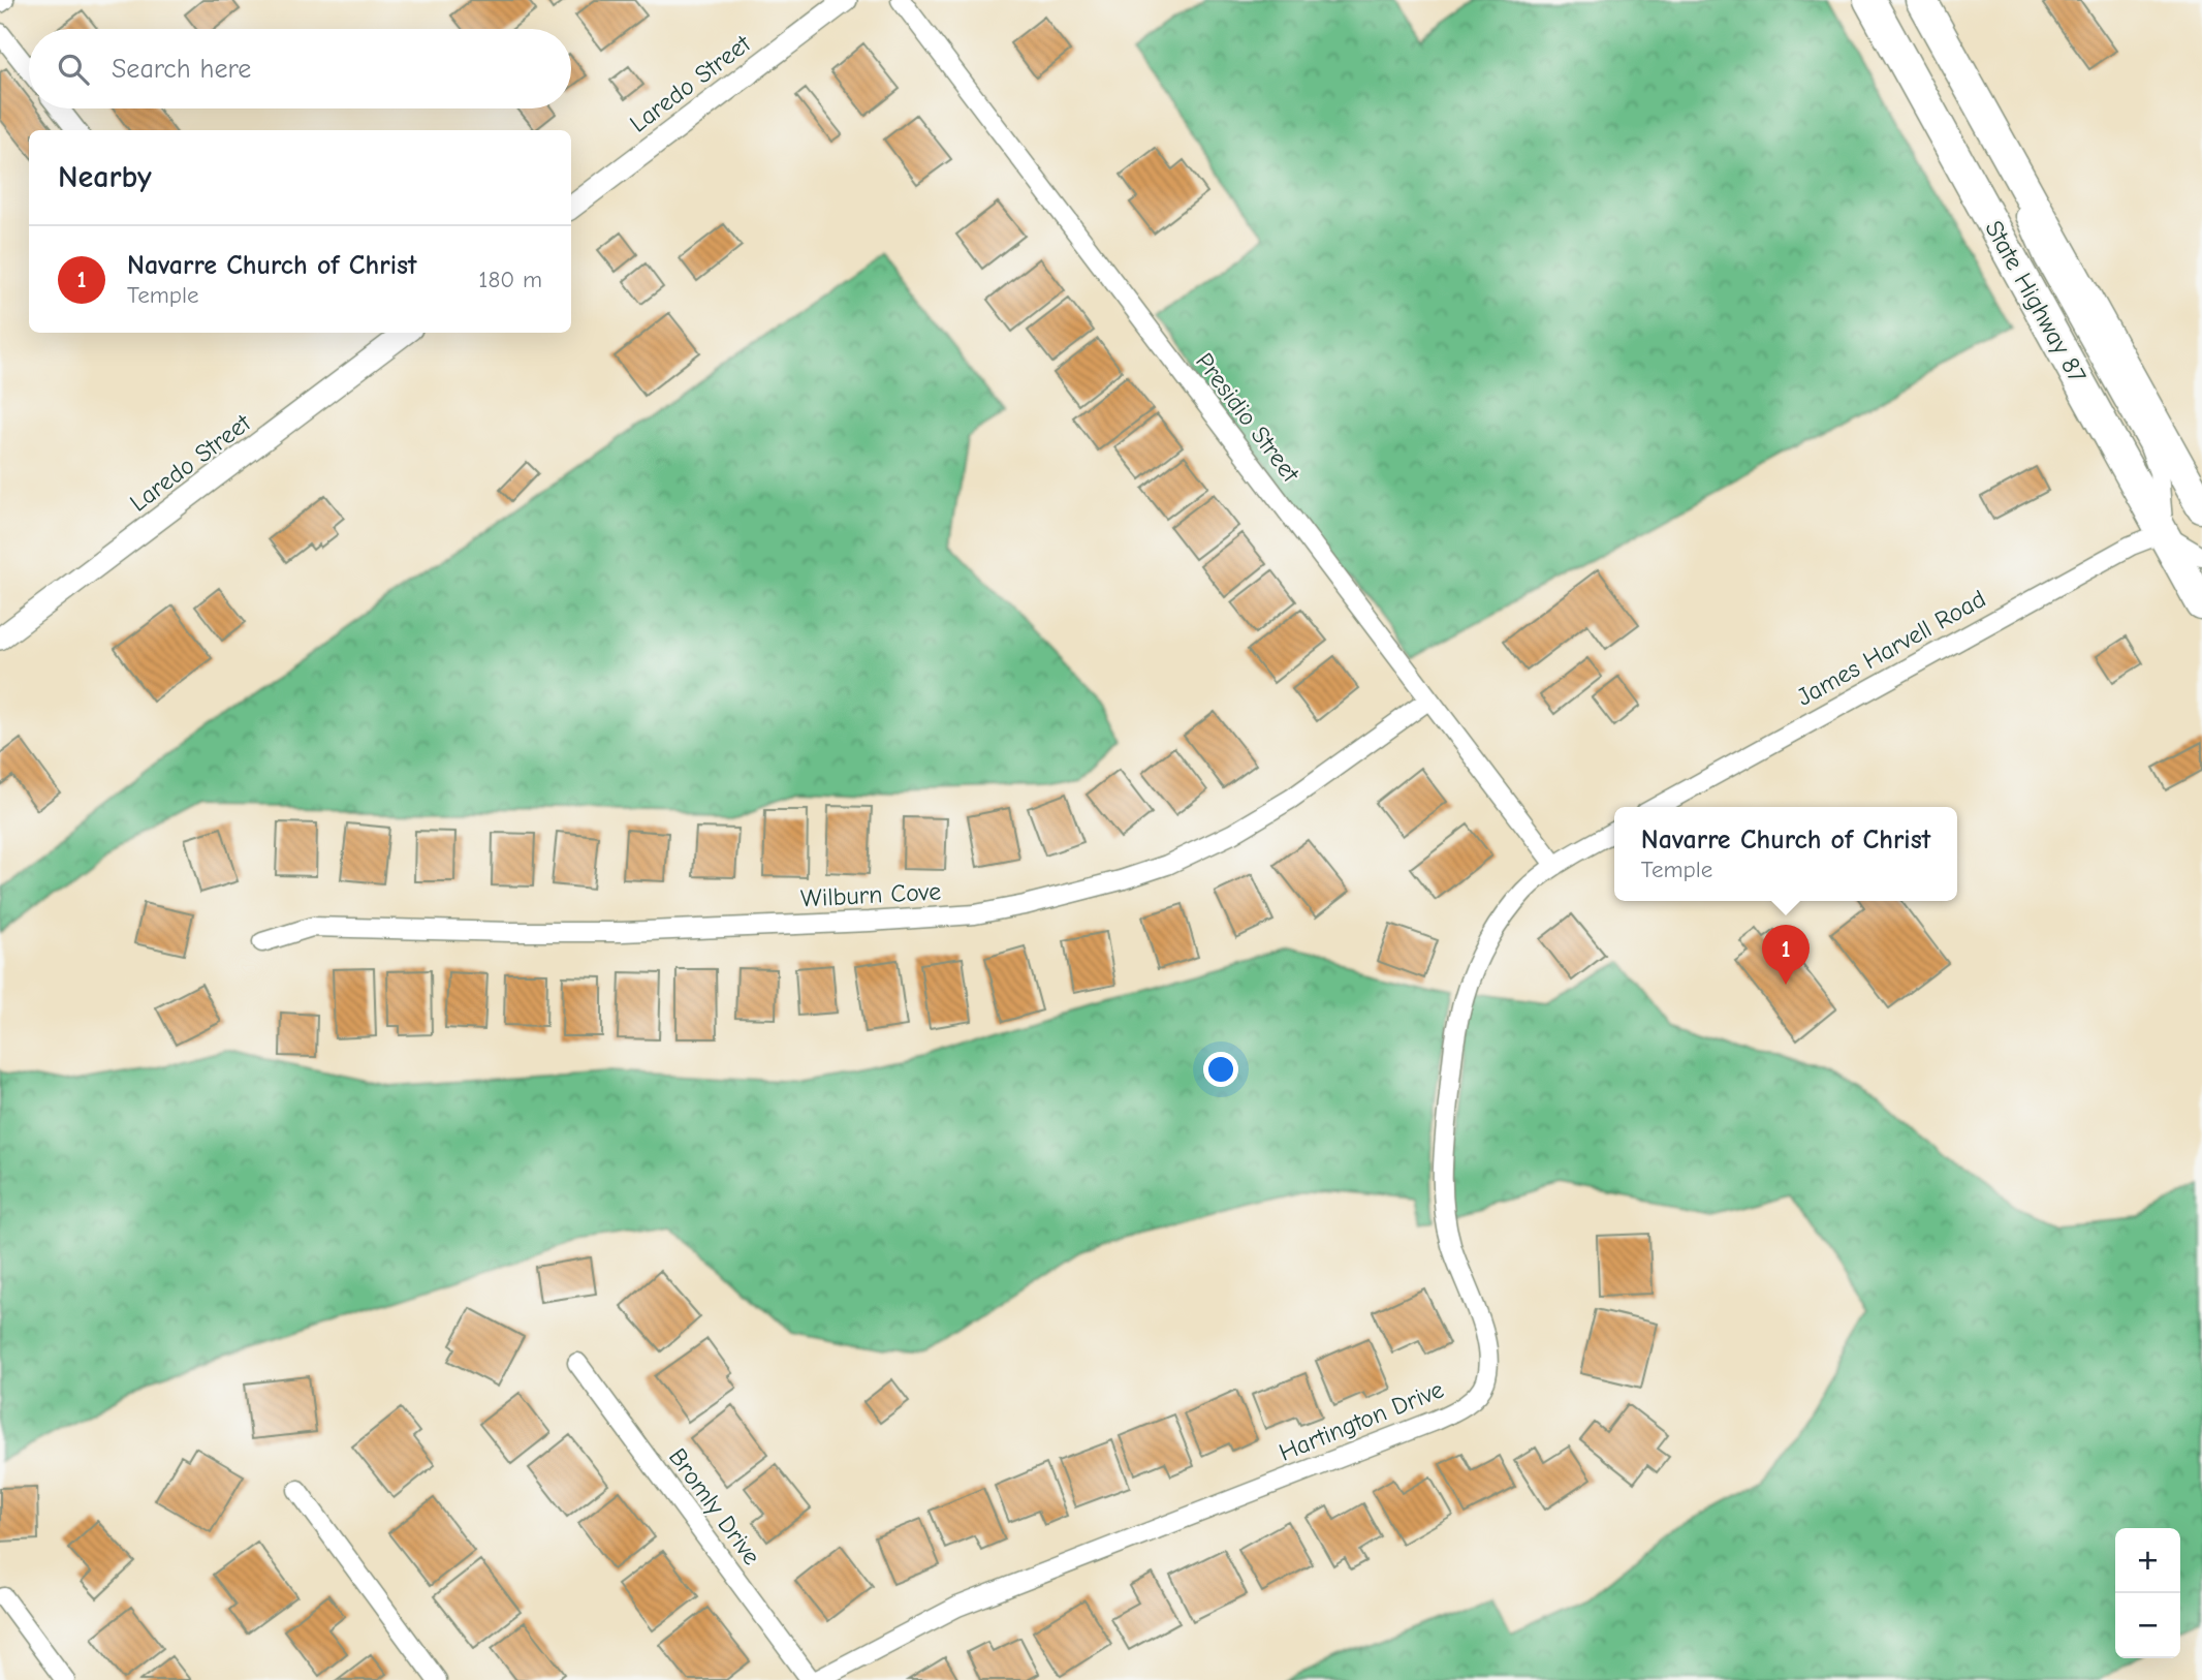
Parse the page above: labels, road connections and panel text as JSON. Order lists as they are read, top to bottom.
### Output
{
  "streets": {
    "highway": ["State Highway 87"],
    "street": [
      "Laredo Street",
      "Presidio Street",
      "James Harvell Road",
      "Wilburn Cove",
      "Hartington Drive",
      "Bromly Drive"
    ]
  },
  "crossings": [
    ["State Highway 87", "James Harvell Road"],
    ["Presidio Street", "Wilburn Cove"],
    ["Presidio Street", "Hartington Drive"]
  ],
  "page": {
    "search": "Search here",
    "heading": "Nearby",
    "list": [
      {
        "mark": "1",
        "name": "Navarre Church of Christ",
        "note": "Temple",
        "value": "180 m"
      }
    ],
    "popup": ["Navarre Church of Christ", "Temple"],
    "pins": "1",
    "map_buttons": ["+", "−"]
  }
}
